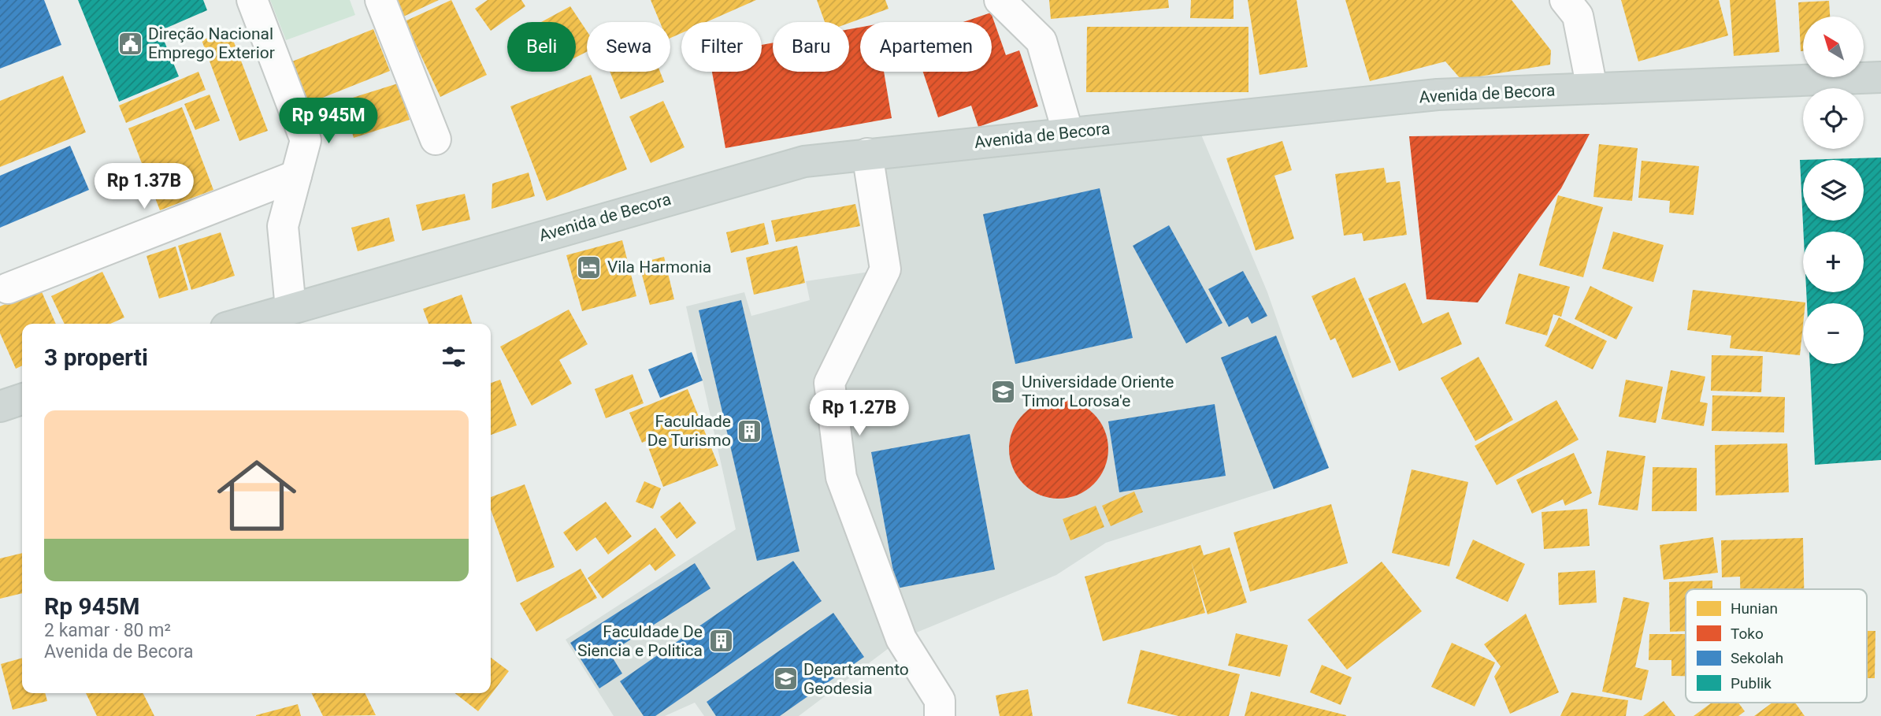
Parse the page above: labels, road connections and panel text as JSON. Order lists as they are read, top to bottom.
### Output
{
  "streets": {
    "main road": ["Avenida de Becora"]
  },
  "places": {
    "public building": ["Direção Nacional Emprego Exterior"],
    "hotel": ["Vila Harmonia"],
    "school or university": ["Universidade Oriente Timor Lorosa'e", "Departamento Geodesia"],
    "building": ["Faculdade De Turismo", "Faculdade De Siencia e Politica"]
  },
  "legend": [
    "Hunian",
    "Toko",
    "Sekolah",
    "Publik"
  ],
  "north": "top left",
  "page": {
    "map_buttons": ["+", "−"],
    "chip": [
      "Beli",
      "Sewa",
      "Filter",
      "Baru",
      "Apartemen"
    ],
    "price": ["Rp 945M", "Rp 1.37B", "Rp 1.27B"],
    "heading": "3 properti",
    "list": [
      {
        "name": "Rp 945M",
        "note": "2 kamar · 80 m² · Avenida de Becora"
      }
    ]
  }
}
